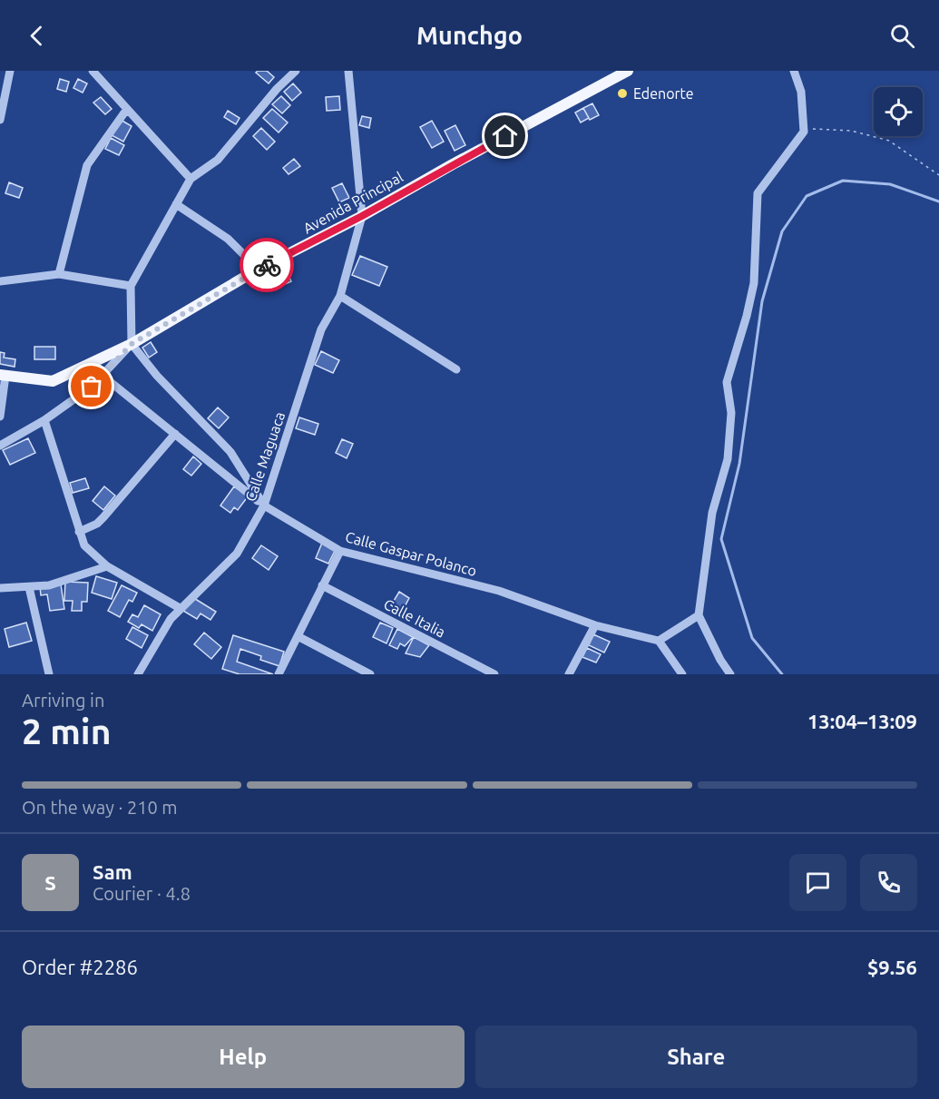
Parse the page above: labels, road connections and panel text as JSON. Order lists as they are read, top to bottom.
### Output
{
  "streets": {
    "main road": ["Avenida Principal"],
    "street": ["Calle Maguaca", "Calle Gaspar Polanco", "Calle Italia"]
  },
  "crossings": [
    ["Avenida Principal", "Calle Maguaca"],
    ["Avenida Principal", "Calle Gaspar Polanco"],
    ["Calle Maguaca", "Calle Gaspar Polanco"]
  ],
  "places": ["Edenorte"],
  "page": {
    "header": "Munchgo",
    "heading": ["2 min", "Arriving in", "13:04–13:09"],
    "panel": [
      "Sam",
      "Courier · 4.8",
      "Order #2286",
      "$9.56"
    ],
    "bar": "On the way · 210 m",
    "round": "S",
    "buttons": ["Help", "Share"]
  }
}
